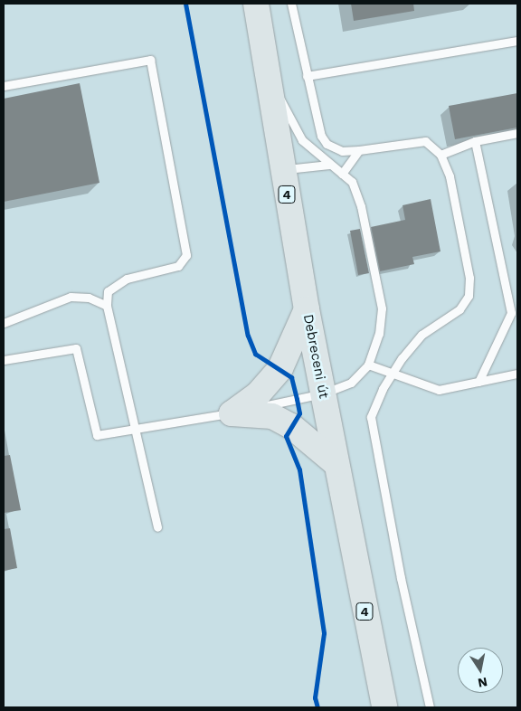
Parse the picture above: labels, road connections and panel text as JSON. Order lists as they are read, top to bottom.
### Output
{
  "streets": {
    "main road": ["4", "Debreceni út"]
  },
  "north": "bottom"
}
